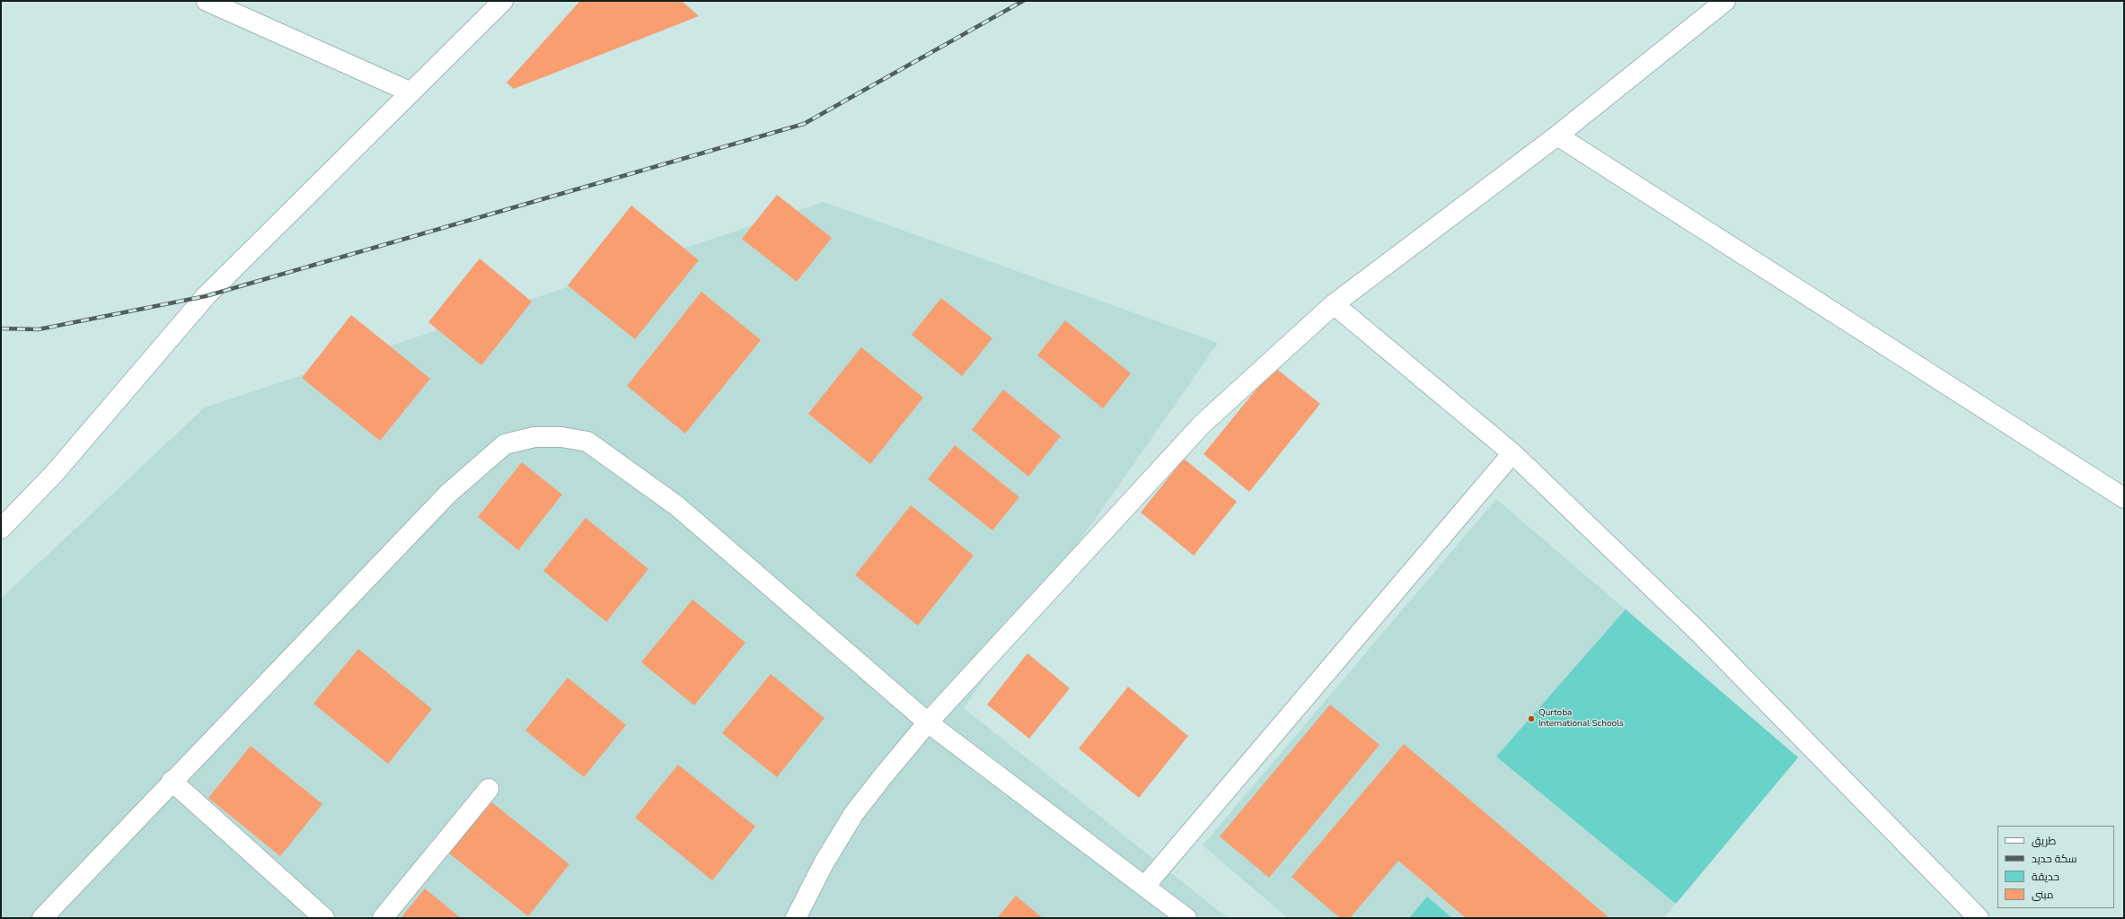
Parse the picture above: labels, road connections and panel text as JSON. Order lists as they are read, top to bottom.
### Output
{
  "places": ["Qurtoba International Schools"],
  "legend": [
    "طريق",
    "سكة حديد",
    "حديقة",
    "مبنى"
  ]
}
